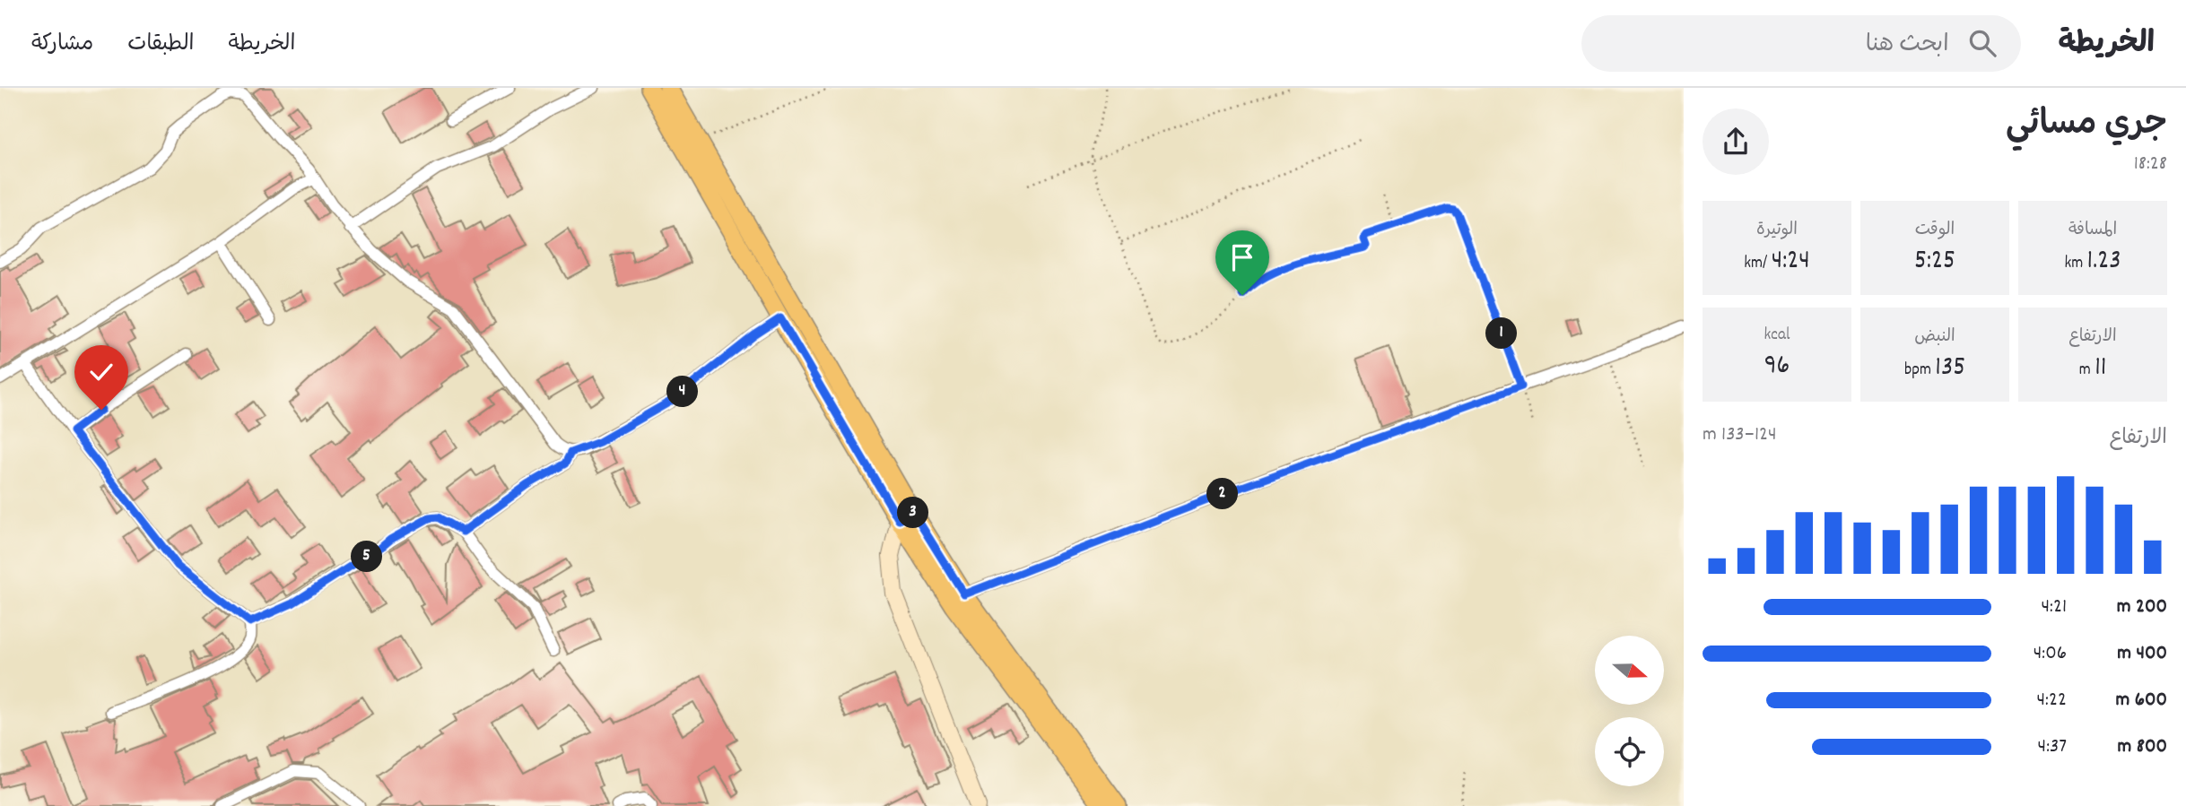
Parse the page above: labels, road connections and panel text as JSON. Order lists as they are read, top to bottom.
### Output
{
  "north": "right",
  "page": {
    "header": "الخريطة",
    "search": "ابحث هنا",
    "nav": ["الخريطة", "الطبقات", "مشاركة"],
    "heading": ["جري مسائي", "18:28"],
    "stats": [
      ["المسافة", "1.23 km"],
      ["الوقت", "5:25"],
      ["الوتيرة", "4:24 /km"],
      ["الارتفاع", "11 m"],
      ["النبض", "135 bpm"],
      ["kcal", "96"]
    ],
    "pins": [
      "1",
      "4",
      "2",
      "3",
      "5"
    ],
    "chart": ["الارتفاع", "124–133 m"],
    "list": [
      {
        "name": "200 m",
        "note": "4:21"
      },
      {
        "name": "400 m",
        "note": "4:06"
      },
      {
        "name": "600 m",
        "note": "4:22"
      },
      {
        "name": "800 m",
        "note": "4:37"
      }
    ]
  }
}
